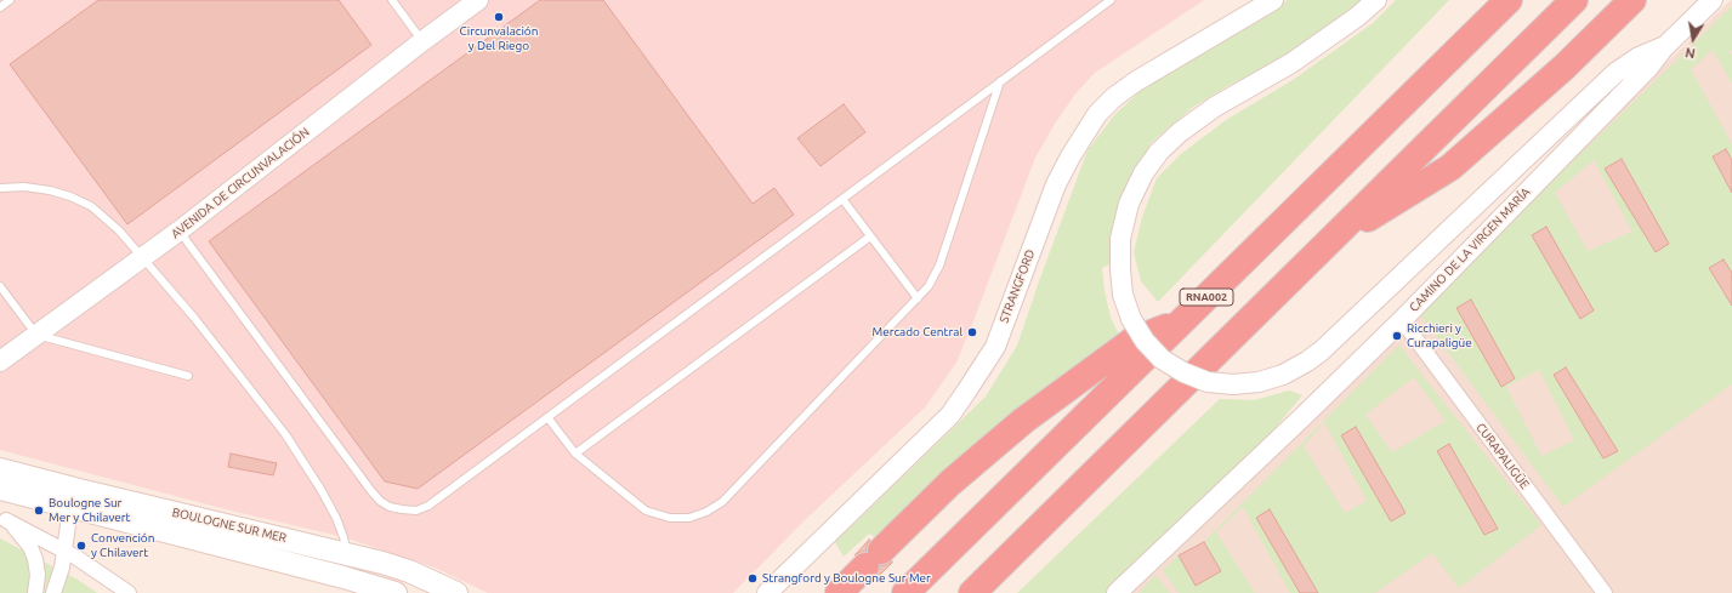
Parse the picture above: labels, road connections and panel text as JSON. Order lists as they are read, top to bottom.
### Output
{
  "streets": {
    "highway": ["RNA002"],
    "main road": ["BOULOGNE SUR MER"],
    "street": [
      "AVENIDA DE CIRCUNVALACIÓN",
      "CAMINO DE LA VIRGEN MARÍA",
      "STRANGFORD",
      "CURAPALIGÜE"
    ]
  },
  "crossings": [
    ["CAMINO DE LA VIRGEN MARÍA", "CURAPALIGÜE"]
  ],
  "places": [
    "Circunvalación y Del Riego",
    "Mercado Central",
    "Ricchieri y Curapaligüe",
    "Boulogne Sur Mer y Chilavert",
    "Convención y Chilavert",
    "Strangford y Boulogne Sur Mer"
  ],
  "north": "bottom"
}
